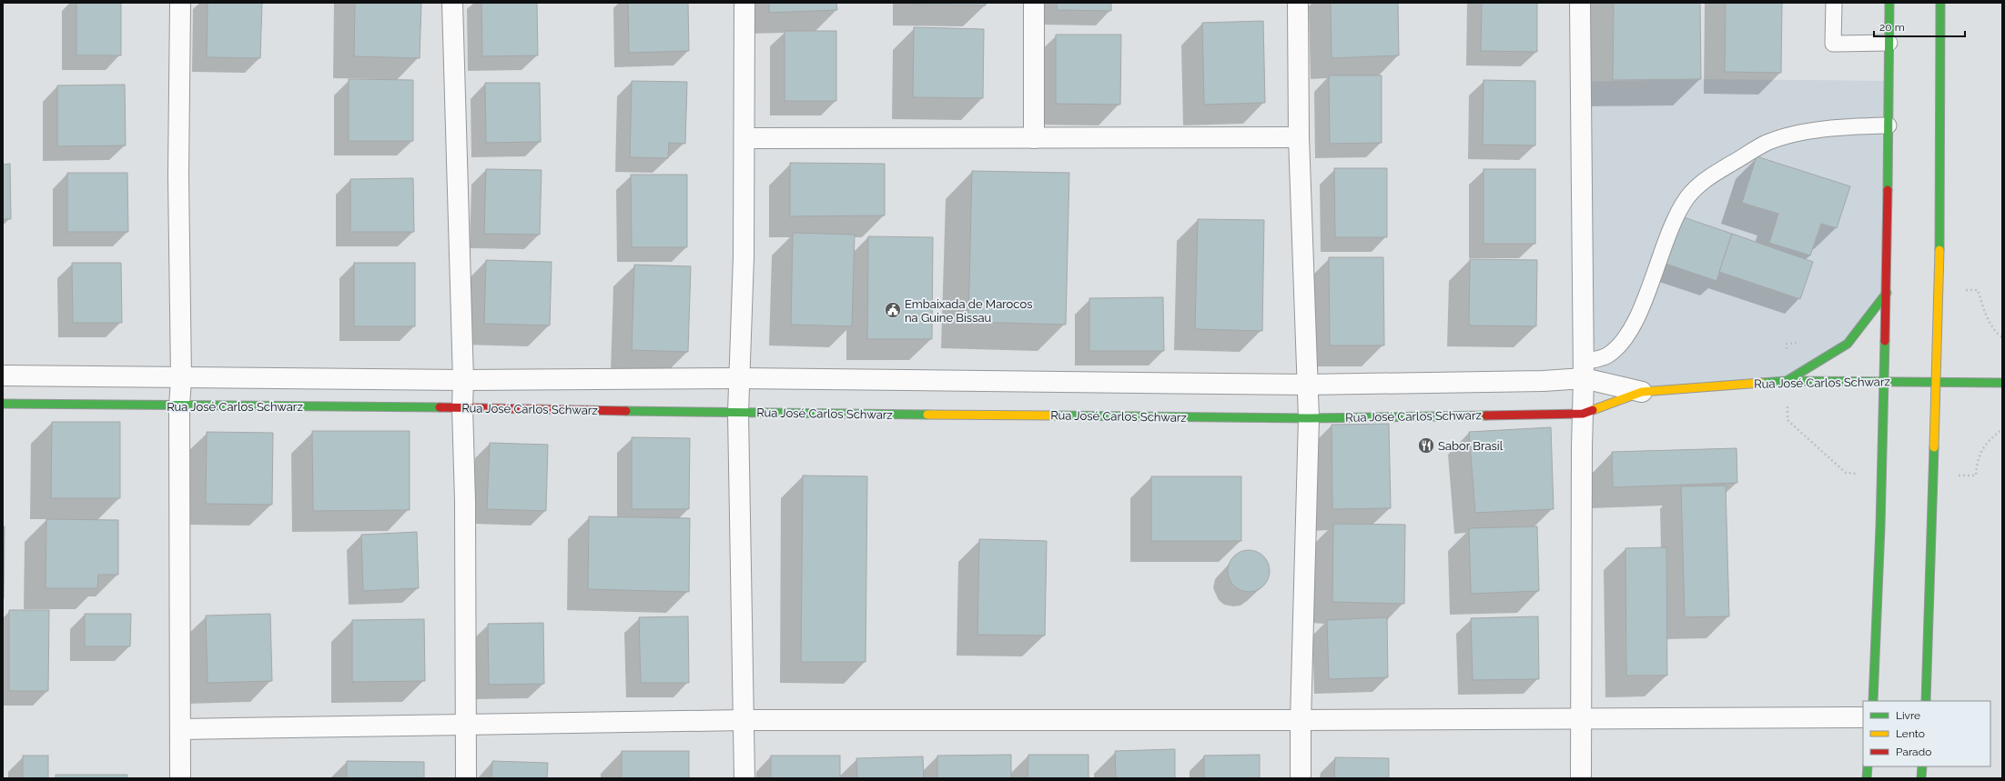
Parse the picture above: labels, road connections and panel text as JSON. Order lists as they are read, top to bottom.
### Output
{
  "streets": {
    "street": ["Rua José Carlos Schwarz"]
  },
  "places": {
    "public building": ["Embaixada de Marocos na Guine Bissau"],
    "restaurant": ["Sabor Brasil"]
  },
  "legend": ["Livre", "Lento", "Parado"],
  "scale_bar": "20 m"
}
